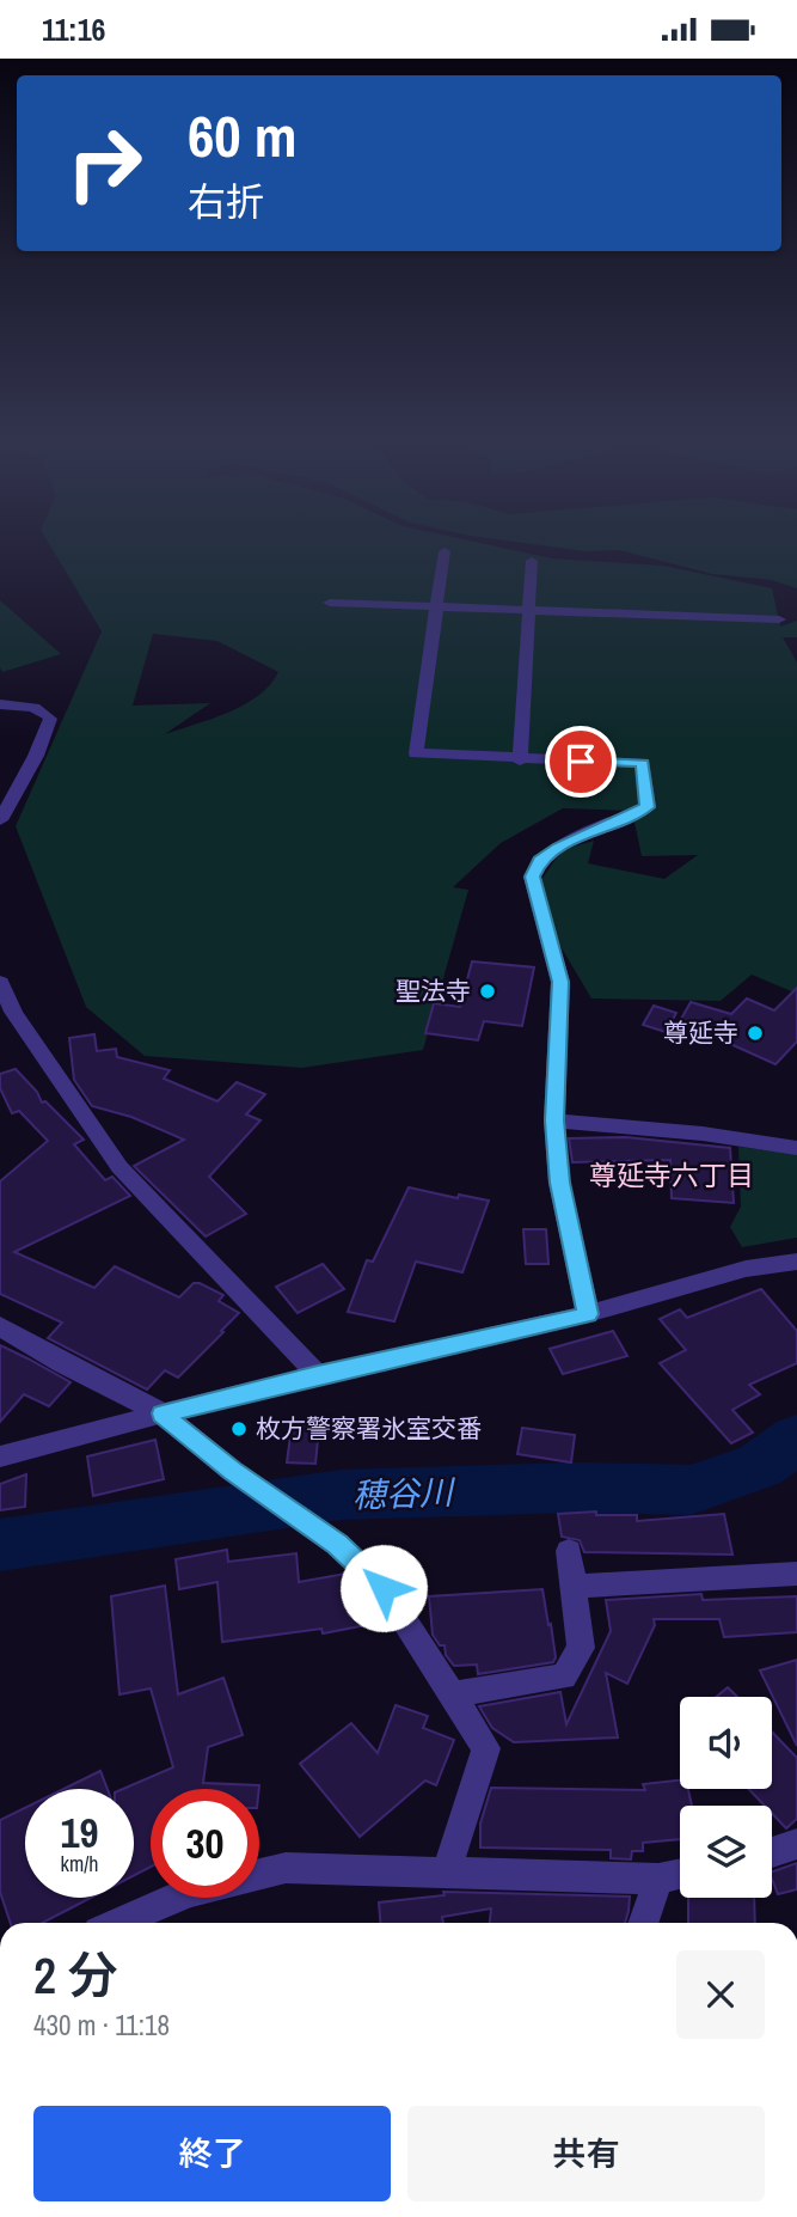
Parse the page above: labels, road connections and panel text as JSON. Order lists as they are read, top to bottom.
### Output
{
  "districts": ["尊延寺六丁目"],
  "water": ["穂谷川"],
  "places": ["聖法寺", "尊延寺", "枚方警察署氷室交番"],
  "page": {
    "status": "11:16",
    "turn": ["60 m", "右折"],
    "speed": "19 km/h",
    "limit": "30",
    "heading": ["2 分", "430 m · 11:18"],
    "buttons": ["終了", "共有"]
  }
}
